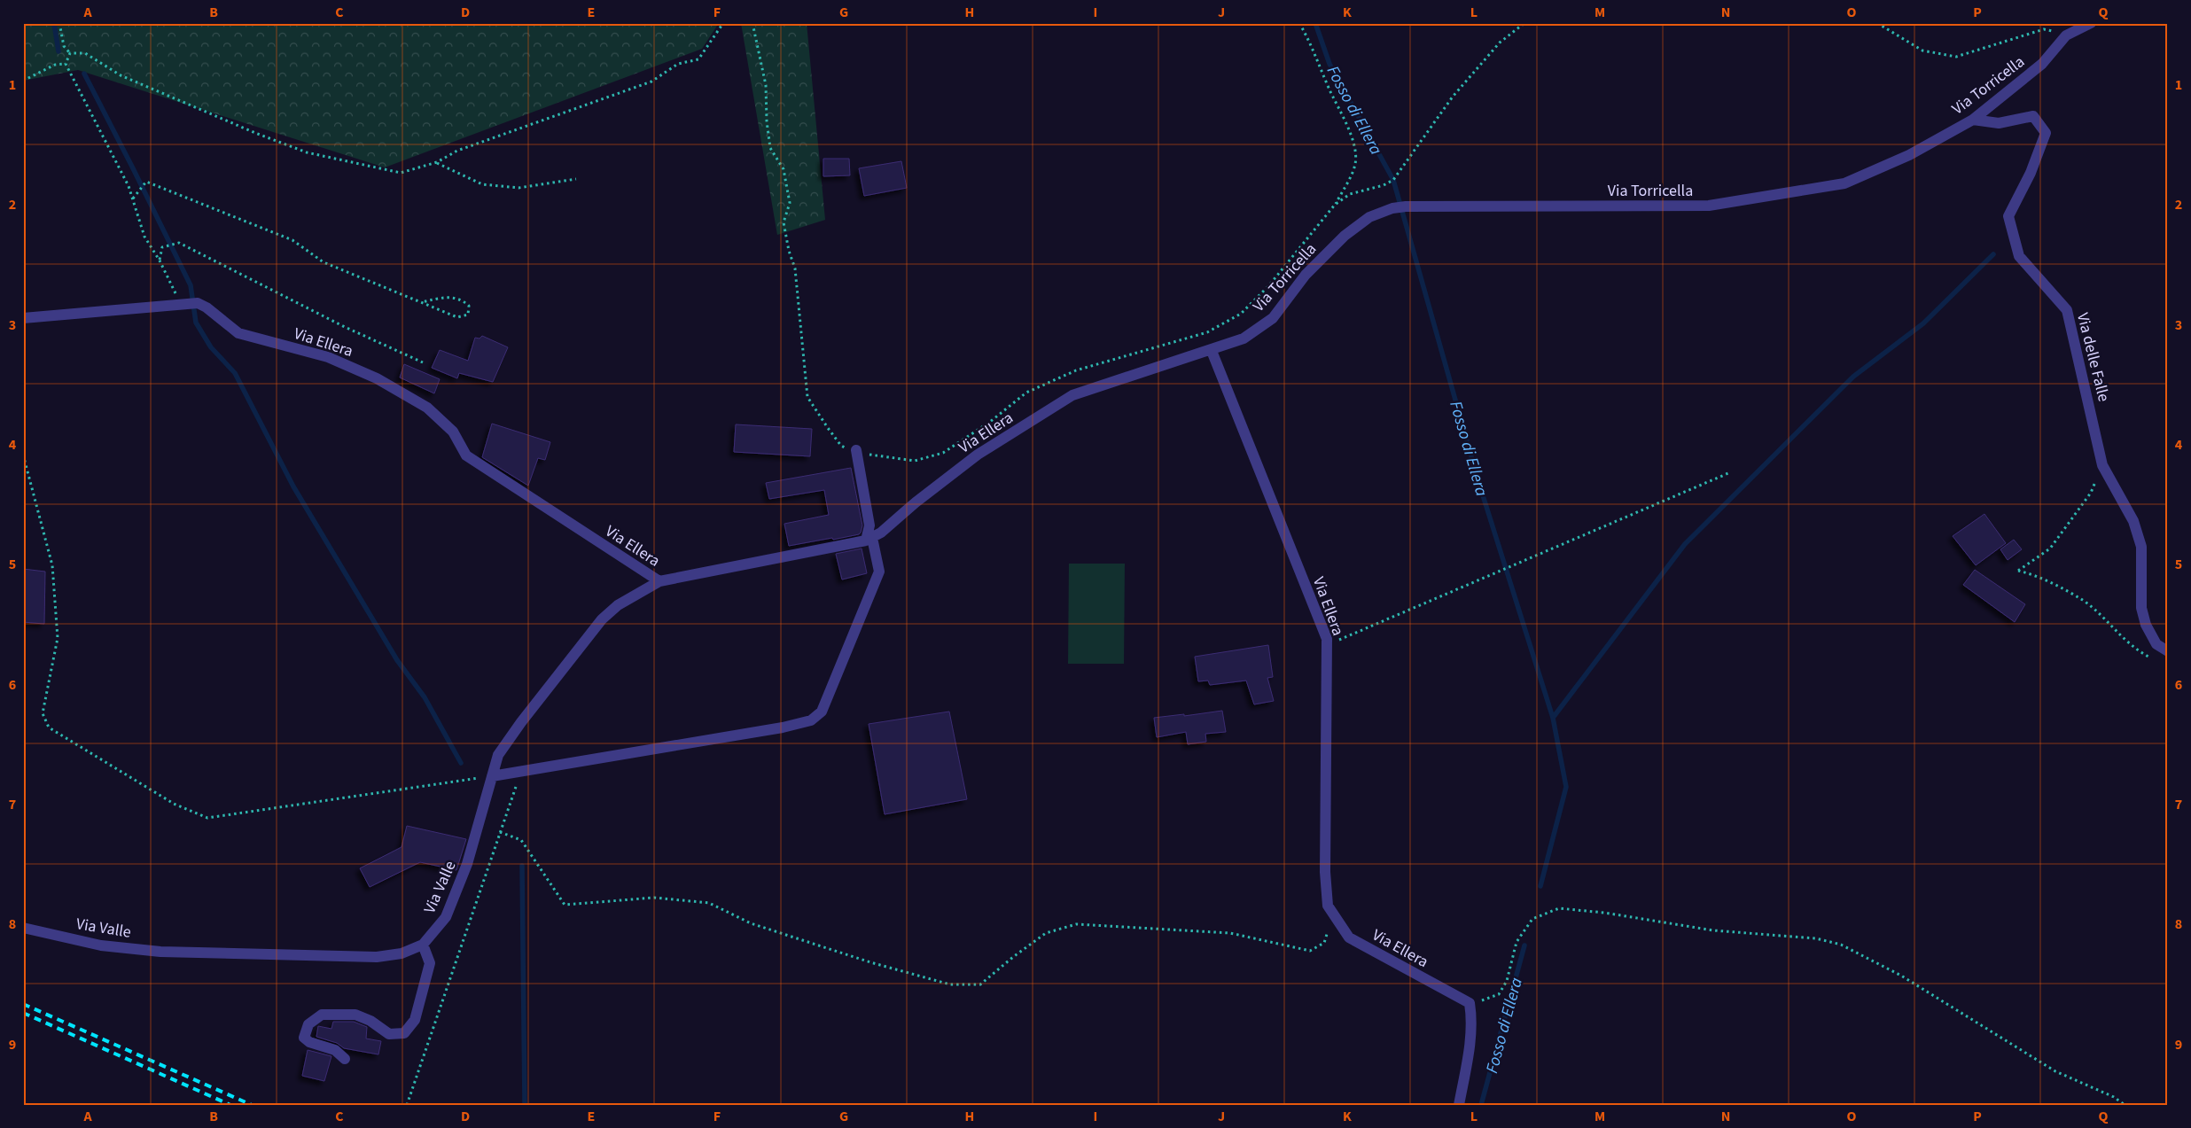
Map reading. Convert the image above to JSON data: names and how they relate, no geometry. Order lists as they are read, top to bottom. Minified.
{"streets":{"street":["Via Torricella","Via Ellera","Via delle Falle","Via Valle"]},"crossings":[["Via Torricella","Via Ellera"],["Via Torricella","Via delle Falle"],["Via Ellera","Via Valle"]],"water":["Fosso di Ellera"],"grid":{"columns":["A","B","C","D","E","F","G","H","I","J","K","L","M","N","O","P","Q"],"rows":["1","2","3","4","5","6","7","8","9"]}}
